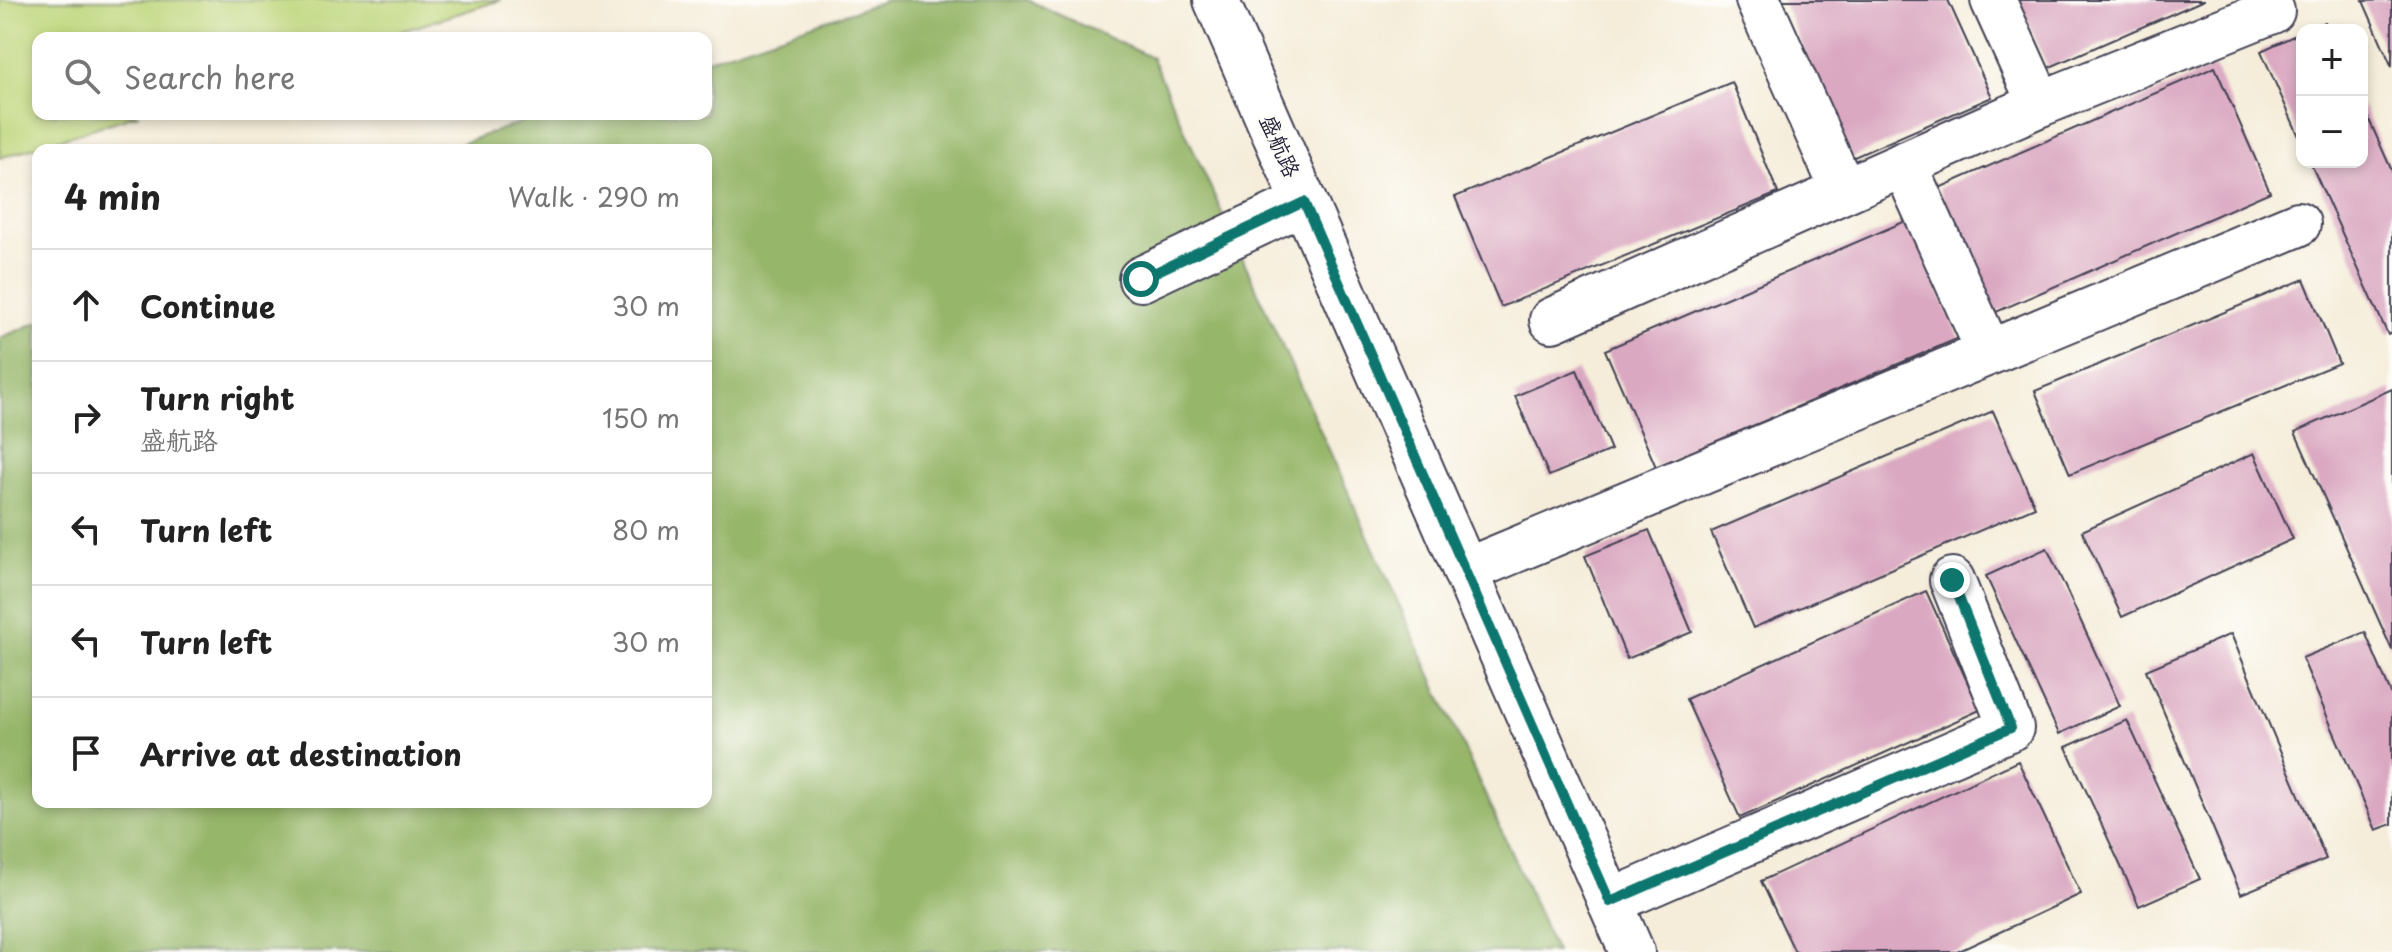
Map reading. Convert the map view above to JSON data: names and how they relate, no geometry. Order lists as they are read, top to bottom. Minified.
{"streets":{"street":["盛航路"]},"page":{"map_buttons":["+","−"],"search":"Search here","heading":["4 min","Walk · 290 m"],"list":[["Continue","30 m"],["Turn right","盛航路","150 m"],["Turn left","80 m"],["Turn left","30 m"],"Arrive at destination"]}}
